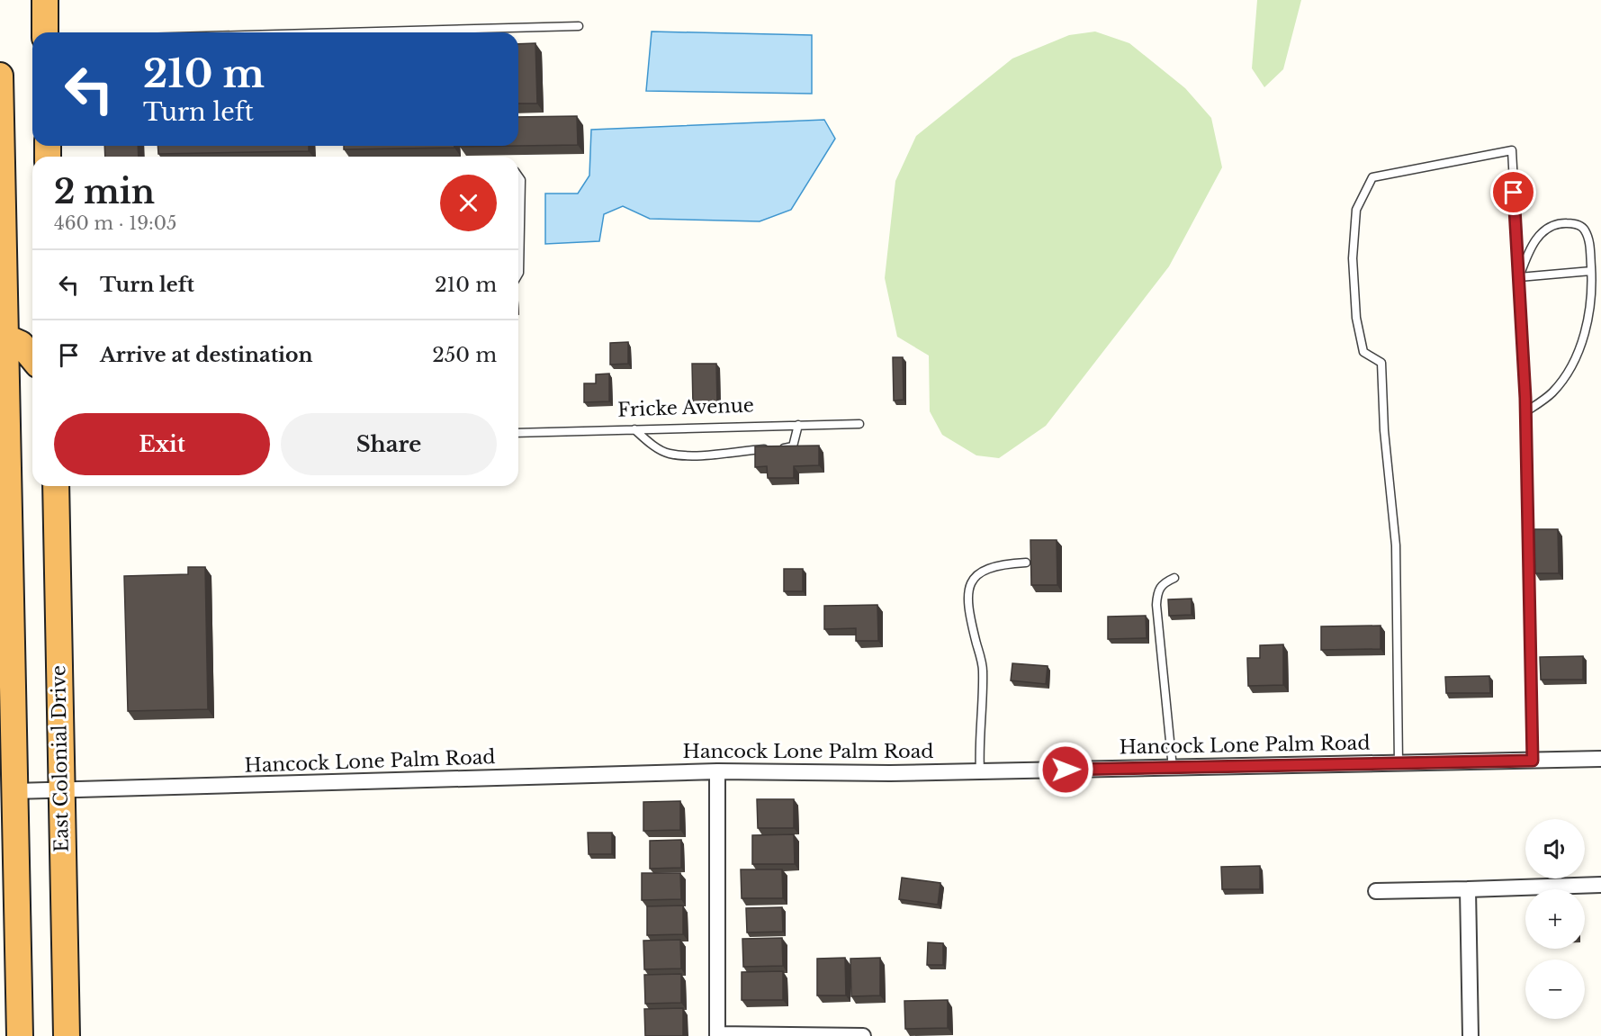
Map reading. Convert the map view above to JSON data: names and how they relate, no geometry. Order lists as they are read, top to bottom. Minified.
{"streets":{"highway":["East Colonial Drive"],"street":["Hancock Lone Palm Road"],"lane":["Fricke Avenue"]},"crossings":[["Hancock Lone Palm Road","East Colonial Drive"]],"page":{"turn":["210 m","Turn left"],"heading":["2 min","460 m · 19:05"],"list":[{"name":"Turn left","value":"210 m"},{"name":"Arrive at destination","value":"250 m"}],"buttons":["Exit","Share"],"map_buttons":["+","−"]}}
